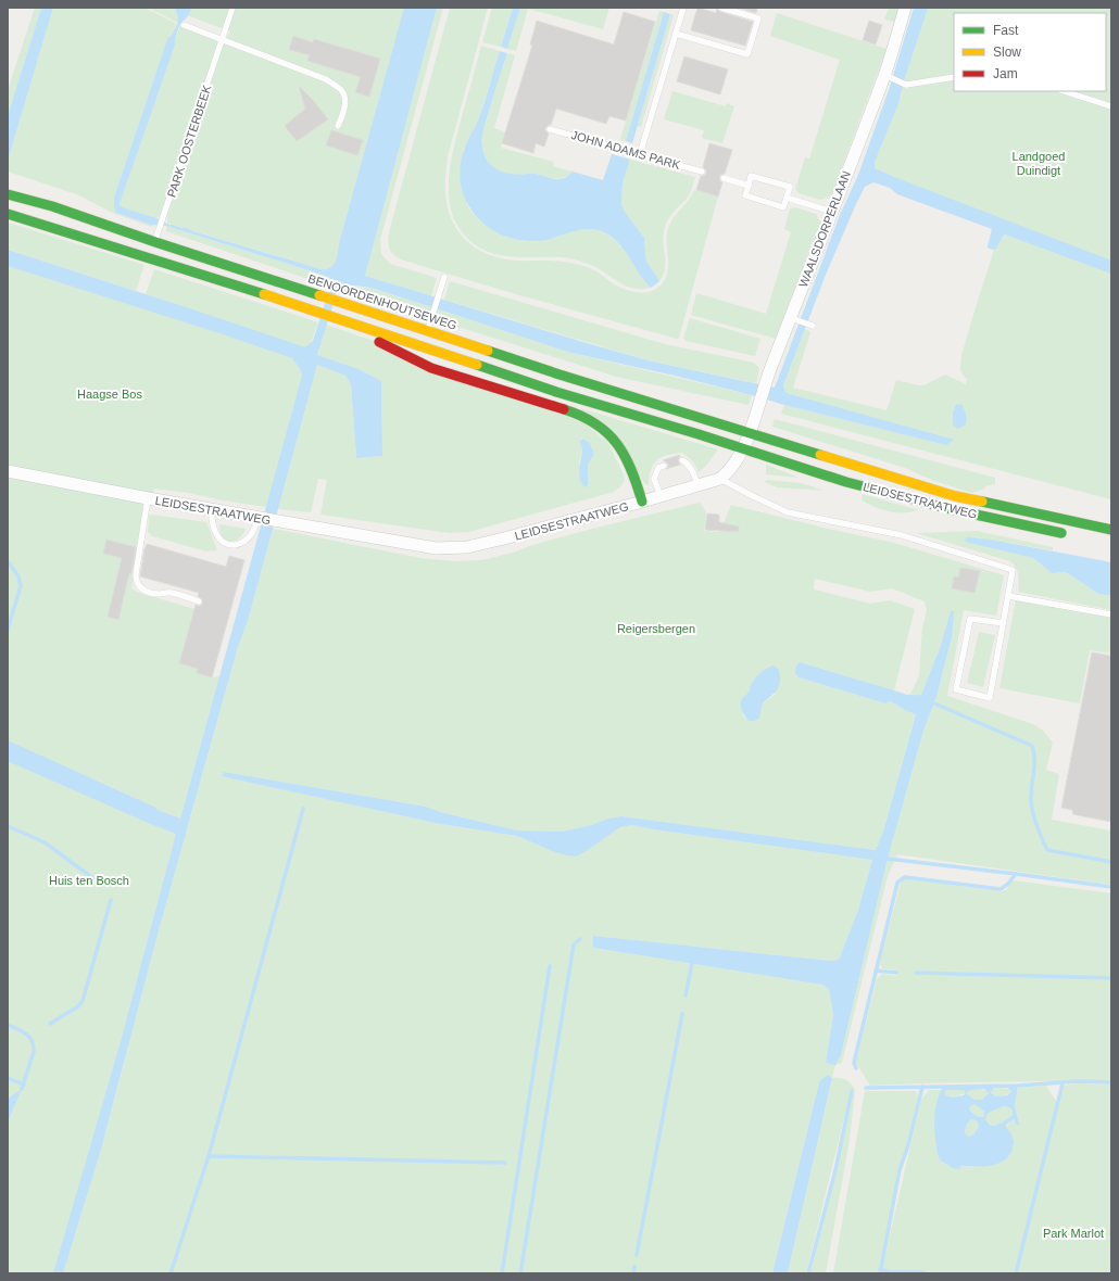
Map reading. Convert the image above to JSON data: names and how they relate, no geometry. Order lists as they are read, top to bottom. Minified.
{"streets":{"main road":["BENOORDENHOUTSEWEG","LEIDSESTRAATWEG"],"street":["WAALSDORPERLAAN"],"lane":["PARK OOSTERBEEK","JOHN ADAMS PARK"]},"crossings":[["PARK OOSTERBEEK","BENOORDENHOUTSEWEG"],["WAALSDORPERLAAN","BENOORDENHOUTSEWEG"],["WAALSDORPERLAAN","LEIDSESTRAATWEG"],["BENOORDENHOUTSEWEG","LEIDSESTRAATWEG"]],"parks":["Landgoed Duindigt","Haagse Bos","Reigersbergen","Huis ten Bosch","Park Marlot"],"legend":["Fast","Slow","Jam"]}
